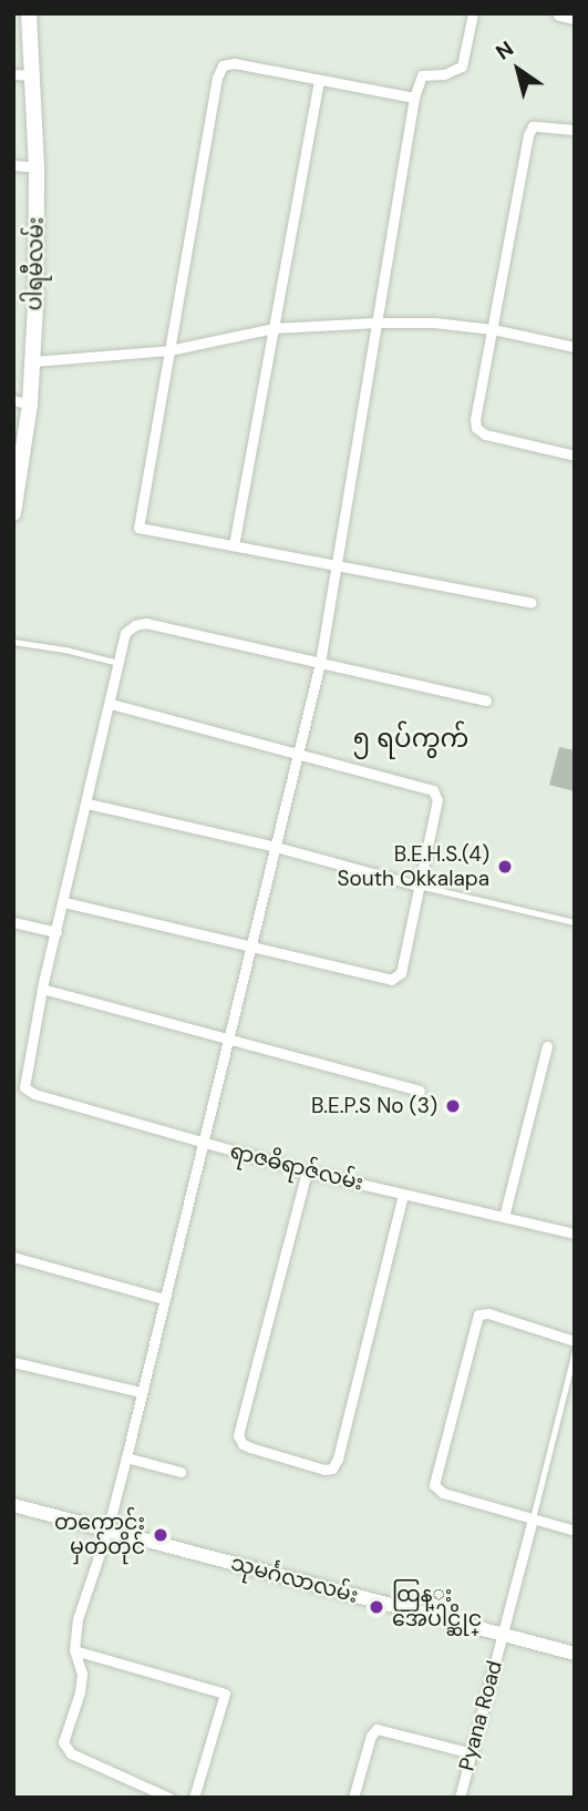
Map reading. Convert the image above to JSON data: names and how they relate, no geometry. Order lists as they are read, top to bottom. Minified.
{"streets":{"main road":["ပါရမီလမ်း","သုမင်္ဂလာလမ်း"],"street":["ရာဇဓိရာဇ်လမ်း","Pyana Road"]},"crossings":[["သုမင်္ဂလာလမ်း","Pyana Road"]],"districts":["၅ ရပ်ကွက်"],"places":["B.E.H.S.(4) South Okkalapa","B.E.P.S No (3)","တကောင်း မှတ်တိုင်","ထြန္း အေပါင္ဆိုင္"],"north":"top left"}
